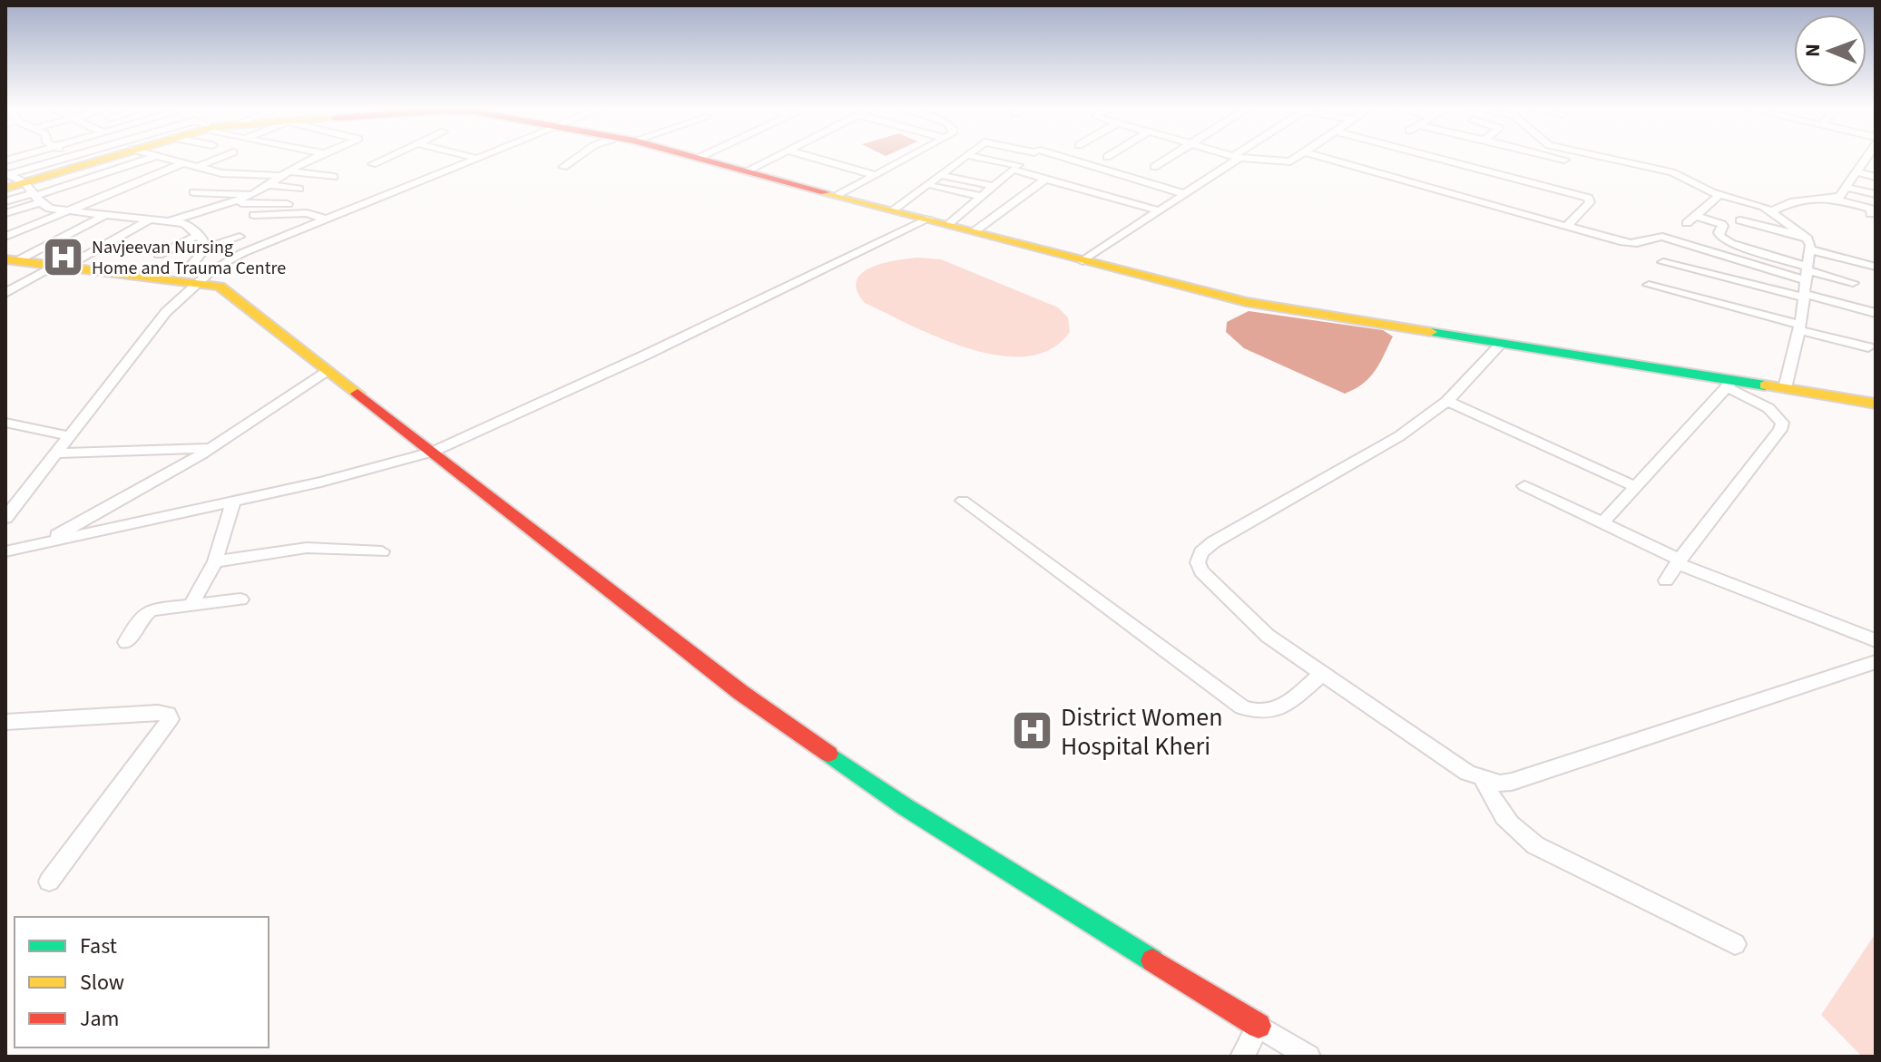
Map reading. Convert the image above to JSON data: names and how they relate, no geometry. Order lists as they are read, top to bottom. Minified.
{"places":{"hospital":["Navjeevan Nursing Home and Trauma Centre","District Women Hospital Kheri"]},"legend":["Fast","Slow","Jam"],"north":"left"}
